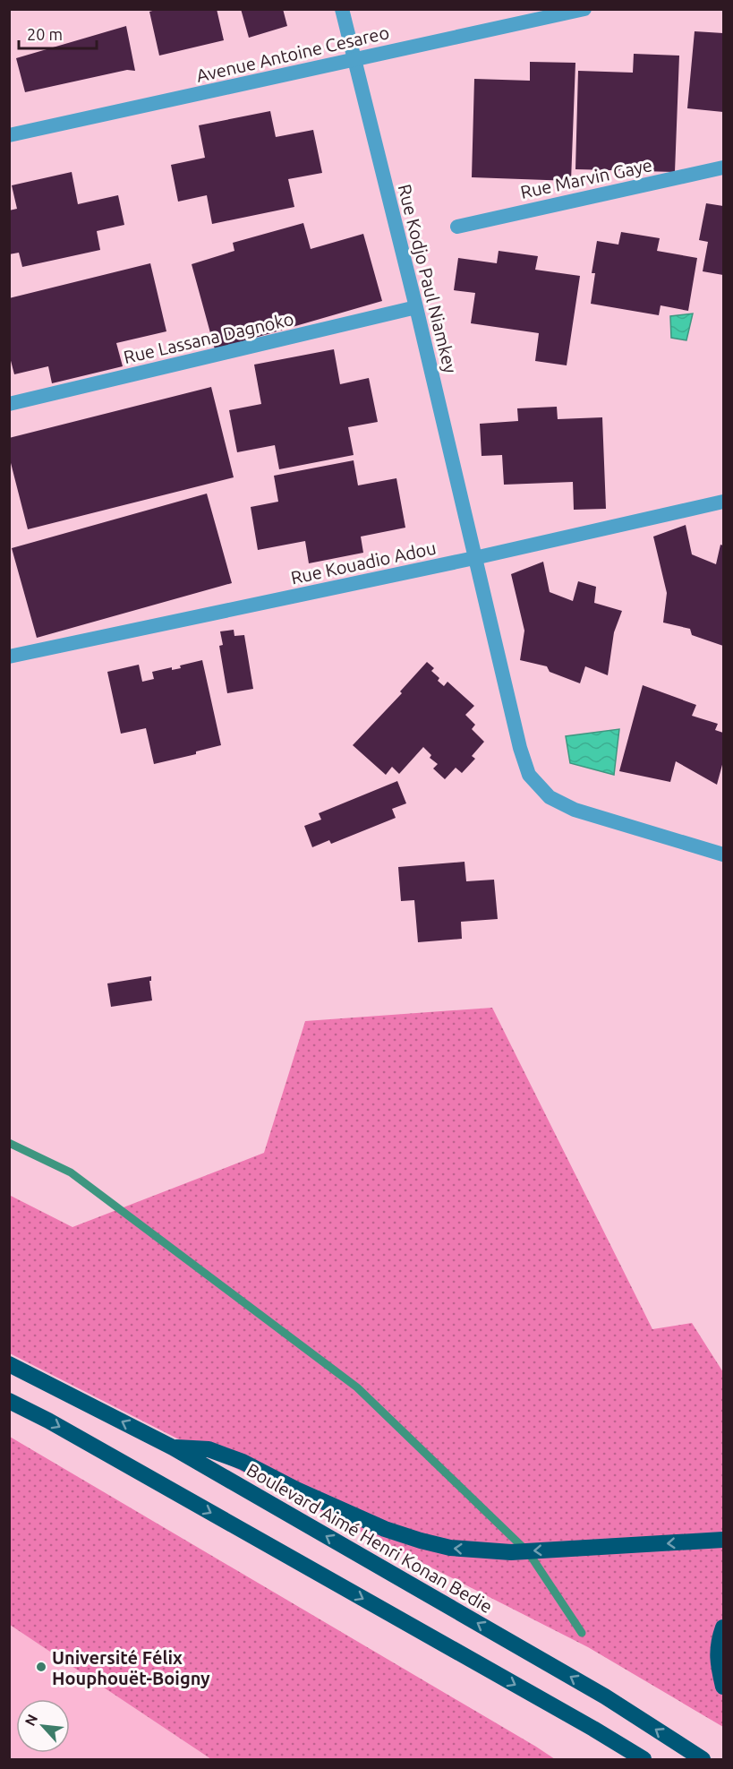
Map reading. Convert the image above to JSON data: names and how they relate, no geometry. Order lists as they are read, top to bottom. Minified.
{"streets":{"highway":["Boulevard Aimé Henri Konan Bedie"],"street":["Avenue Antoine Cesareo","Rue Marvin Gaye","Rue Kodjo Paul Niamkey","Rue Lassana Dagnoko","Rue Kouadio Adou"]},"crossings":[["Avenue Antoine Cesareo","Rue Kodjo Paul Niamkey"],["Rue Kodjo Paul Niamkey","Rue Lassana Dagnoko"],["Rue Kodjo Paul Niamkey","Rue Kouadio Adou"]],"places":["Université Félix Houphouët-Boigny"],"scale_bar":"20 m","north":"top left"}
